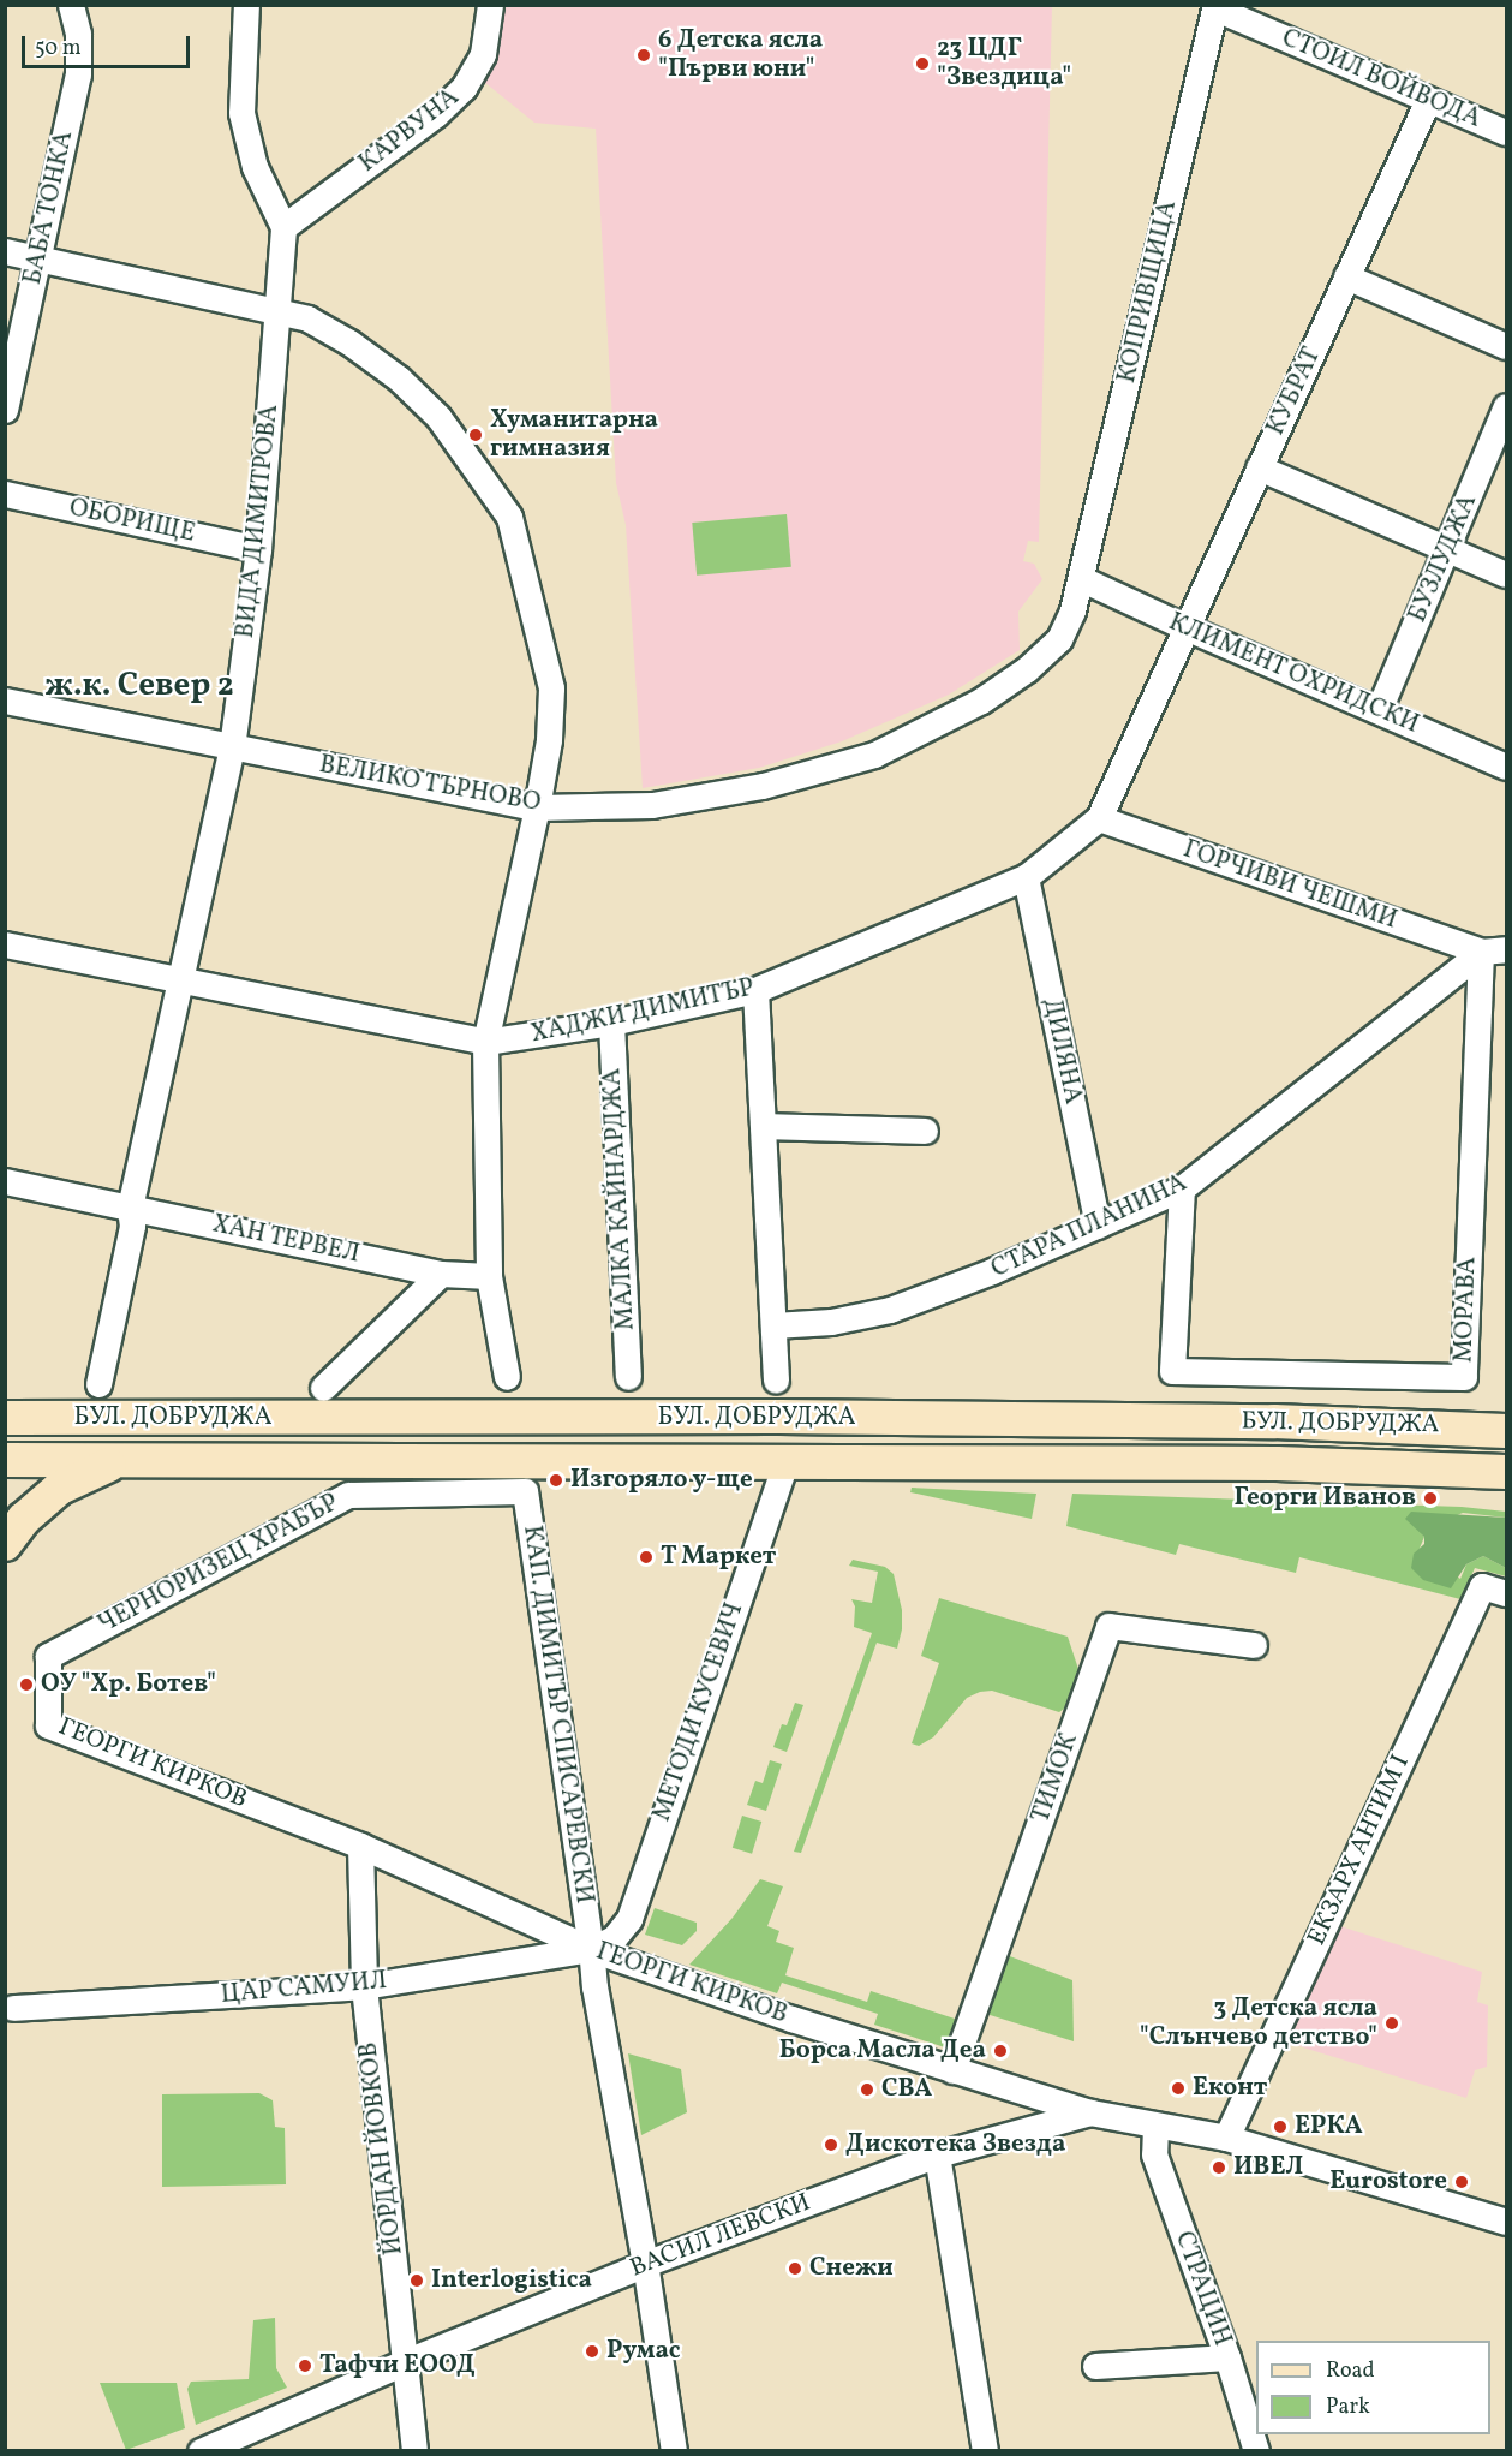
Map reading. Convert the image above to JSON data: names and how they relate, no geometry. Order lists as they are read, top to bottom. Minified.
{"streets":{"main road":["БУЛ. ДОБРУДЖА"],"street":["СТОИЛ ВОЙВОДА","КАРВУНА","БАБА ТОНКА","КОПРИВЩИЦА","КУБРАТ","ОБОРИЩЕ","ВИДА ДИМИТРОВА","БУЗЛУДЖА","КЛИМЕНТ ОХРИДСКИ","ВЕЛИКО ТЪРНОВО","ГОРЧИВИ ЧЕШМИ","ХАДЖИ ДИМИТЪР","ДИЛЯНА","МАЛКА КАЙНАРДЖА","СТАРА ПЛАНИНА","ХАН ТЕРВЕЛ","МОРАВА","ЧЕРНОРИЗЕЦ ХРАБЪР","МЕТОДИ КУСЕВИЧ","КАП. ДИМИТЪР СПИСАРЕВСКИ","ГЕОРГИ КИРКОВ","ТИМОК","ЕКЗАРХ АНТИМ I","ЦАР САМУИЛ","ЙОРДАН ЙОВКОВ","ВАСИЛ ЛЕВСКИ","СТРАЦИН"]},"crossings":[["СТОИЛ ВОЙВОДА","КОПРИВЩИЦА"],["СТОИЛ ВОЙВОДА","КУБРАТ"],["КАРВУНА","ВИДА ДИМИТРОВА"],["КОПРИВЩИЦА","КЛИМЕНТ ОХРИДСКИ"],["КОПРИВЩИЦА","ВЕЛИКО ТЪРНОВО"],["КУБРАТ","КЛИМЕНТ ОХРИДСКИ"],["КУБРАТ","ХАДЖИ ДИМИТЪР"],["ОБОРИЩЕ","ВИДА ДИМИТРОВА"],["ВИДА ДИМИТРОВА","ВЕЛИКО ТЪРНОВО"],["ВИДА ДИМИТРОВА","ХАДЖИ ДИМИТЪР"],["ВИДА ДИМИТРОВА","ХАН ТЕРВЕЛ"],["БУЗЛУДЖА","КЛИМЕНТ ОХРИДСКИ"],["КЛИМЕНТ ОХРИДСКИ","ВЕЛИКО ТЪРНОВО"],["ГОРЧИВИ ЧЕШМИ","ХАДЖИ ДИМИТЪР"],["ГОРЧИВИ ЧЕШМИ","СТАРА ПЛАНИНА"],["ГОРЧИВИ ЧЕШМИ","МОРАВА"],["ХАДЖИ ДИМИТЪР","ДИЛЯНА"],["ХАДЖИ ДИМИТЪР","МАЛКА КАЙНАРДЖА"],["ДИЛЯНА","СТАРА ПЛАНИНА"],["СТАРА ПЛАНИНА","МОРАВА"],["БУЛ. ДОБРУДЖА","МЕТОДИ КУСЕВИЧ"],["ЧЕРНОРИЗЕЦ ХРАБЪР","КАП. ДИМИТЪР СПИСАРЕВСКИ"],["ЧЕРНОРИЗЕЦ ХРАБЪР","ГЕОРГИ КИРКОВ"],["МЕТОДИ КУСЕВИЧ","КАП. ДИМИТЪР СПИСАРЕВСКИ"],["МЕТОДИ КУСЕВИЧ","ГЕОРГИ КИРКОВ"],["МЕТОДИ КУСЕВИЧ","ЦАР САМУИЛ"],["КАП. ДИМИТЪР СПИСАРЕВСКИ","ГЕОРГИ КИРКОВ"],["КАП. ДИМИТЪР СПИСАРЕВСКИ","ЦАР САМУИЛ"],["КАП. ДИМИТЪР СПИСАРЕВСКИ","ВАСИЛ ЛЕВСКИ"],["ГЕОРГИ КИРКОВ","ТИМОК"],["ГЕОРГИ КИРКОВ","ЕКЗАРХ АНТИМ I"],["ГЕОРГИ КИРКОВ","ЦАР САМУИЛ"],["ГЕОРГИ КИРКОВ","ЙОРДАН ЙОВКОВ"],["ГЕОРГИ КИРКОВ","ВАСИЛ ЛЕВСКИ"],["ГЕОРГИ КИРКОВ","СТРАЦИН"],["ЦАР САМУИЛ","ЙОРДАН ЙОВКОВ"],["ЙОРДАН ЙОВКОВ","ВАСИЛ ЛЕВСКИ"]],"districts":["ж.к. Север 2"],"places":["6 Детска ясла \"Първи юни\"","23 ЦДГ \"Звездица\"","Хуманитарна гимназия","Изгоряло у-ще","Георги Иванов","Т Маркет","ОУ \"Хр. Ботев\"","3 Детска ясла \"Слънчево детство\"","Борса Масла Деа","Еконт","CBA","ЕРКА","Дискотека Звезда","ИВЕЛ","Eurostore","Снежи","Interlogistica","Румас","Тафчи ЕООД"],"legend":["Road","Park"],"scale_bar":"50 m"}
